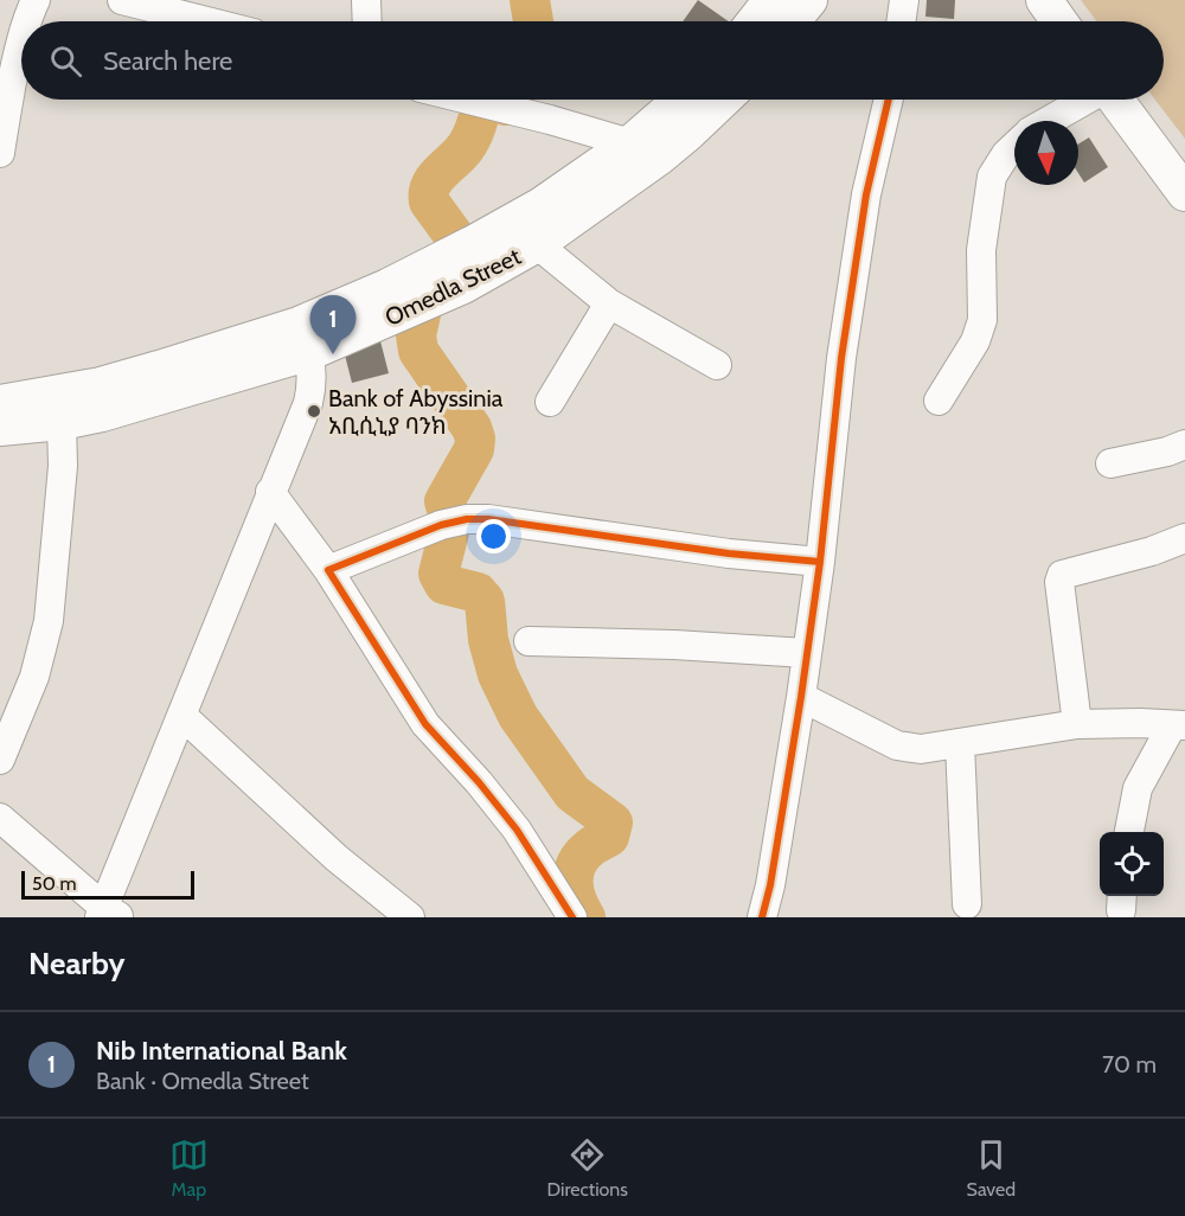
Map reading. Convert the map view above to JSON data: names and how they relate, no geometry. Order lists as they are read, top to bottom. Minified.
{"streets":{"main road":["Omedla Street"]},"places":["Bank of Abyssinia አቢሲኒያ ባንክ"],"scale_bar":"50 m","north":"bottom","page":{"search":"Search here","pins":"1","scale":"50 m","heading":"Nearby","list":[{"mark":"1","name":"Nib International Bank","note":"Bank · Omedla Street","value":"70 m"}],"nav":["Map","Directions","Saved"]}}
